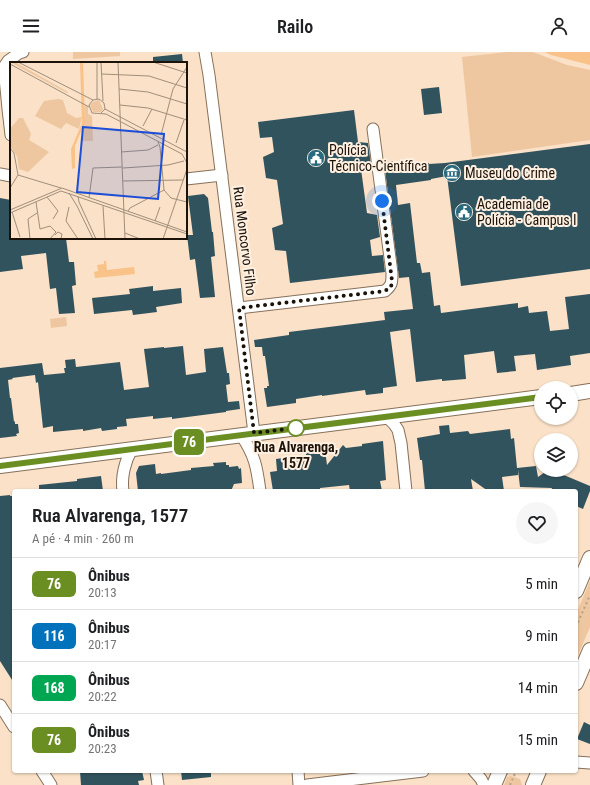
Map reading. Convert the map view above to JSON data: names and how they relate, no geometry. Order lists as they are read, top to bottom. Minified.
{"streets":{"street":["Rua Moncorvo Filho"]},"places":{"public building":["Polícia Técnico-Científica","Academia de Polícia - Campus I"],"museum":["Museu do Crime"],"other":["Rua Alvarenga, 1577"]},"lines":["bus line 76"],"page":{"header":"Railo","on_map":"76","heading":["Rua Alvarenga, 1577","A pé · 4 min · 260 m"],"list":[{"mark":"76","name":"Ônibus","note":"20:13","value":"5 min"},{"mark":"116","name":"Ônibus","note":"20:17","value":"9 min"},{"mark":"168","name":"Ônibus","note":"20:22","value":"14 min"},{"mark":"76","name":"Ônibus","note":"20:23","value":"15 min"}]}}
